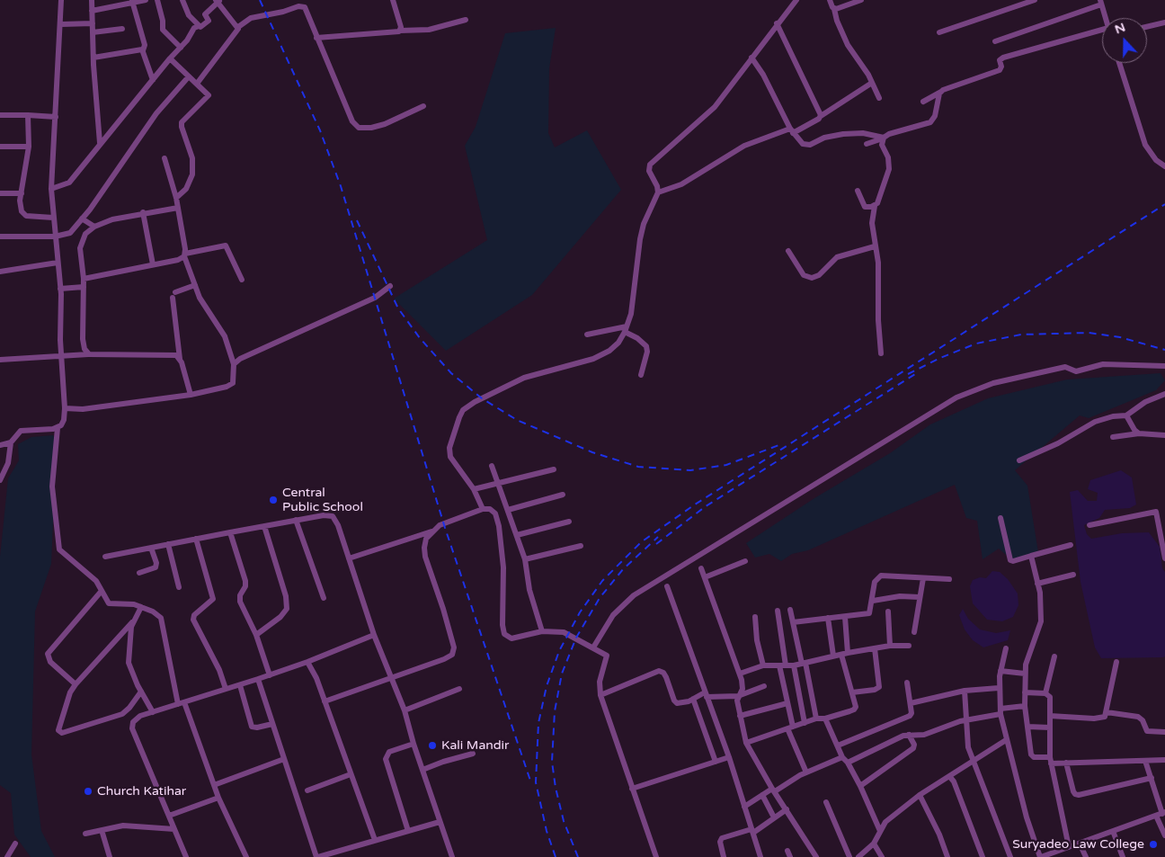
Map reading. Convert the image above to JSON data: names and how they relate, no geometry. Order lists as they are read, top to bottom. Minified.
{"places":["Central Public School","Kali Mandir","Church Katihar","Suryadeo Law College"],"north":"top"}
